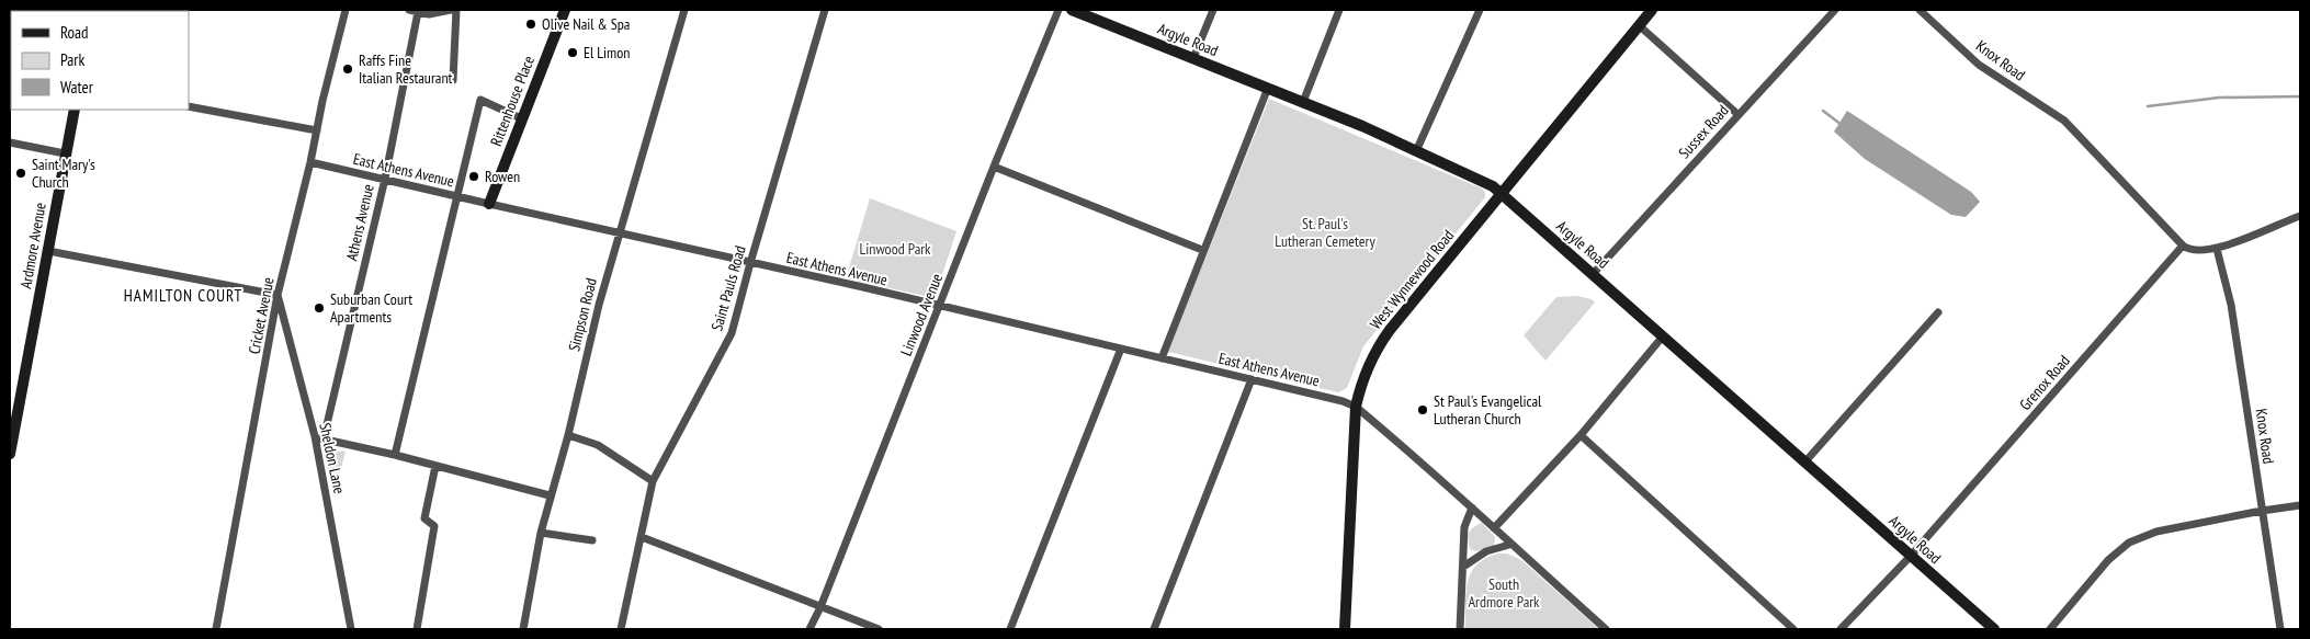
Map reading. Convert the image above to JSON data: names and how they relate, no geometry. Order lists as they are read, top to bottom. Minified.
{"streets":{"street":["Argyle Road","Knox Road","Rittenhouse Place","Sussex Road","East Athens Avenue","Athens Avenue","Ardmore Avenue","West Wynnewood Road","Saint Pauls Road","Simpson Road","Linwood Avenue","Cricket Avenue","Grenox Road","Sheldon Lane"]},"crossings":[["Argyle Road","Sussex Road"],["Argyle Road","West Wynnewood Road"],["Argyle Road","Grenox Road"],["Knox Road","Grenox Road"],["Rittenhouse Place","East Athens Avenue"],["East Athens Avenue","Athens Avenue"],["East Athens Avenue","West Wynnewood Road"],["East Athens Avenue","Saint Pauls Road"],["East Athens Avenue","Simpson Road"],["East Athens Avenue","Linwood Avenue"],["East Athens Avenue","Cricket Avenue"],["Cricket Avenue","Sheldon Lane"]],"districts":["HAMILTON COURT"],"parks":["St. Paul's Lutheran Cemetery","Linwood Park","South Ardmore Park"],"places":["Olive Nail & Spa","El Limon","Raffs Fine Italian Restaurant","Saint Mary's Church","Rowen","Suburban Court Apartments","St Paul's Evangelical Lutheran Church"],"legend":["Road","Park","Water"]}
